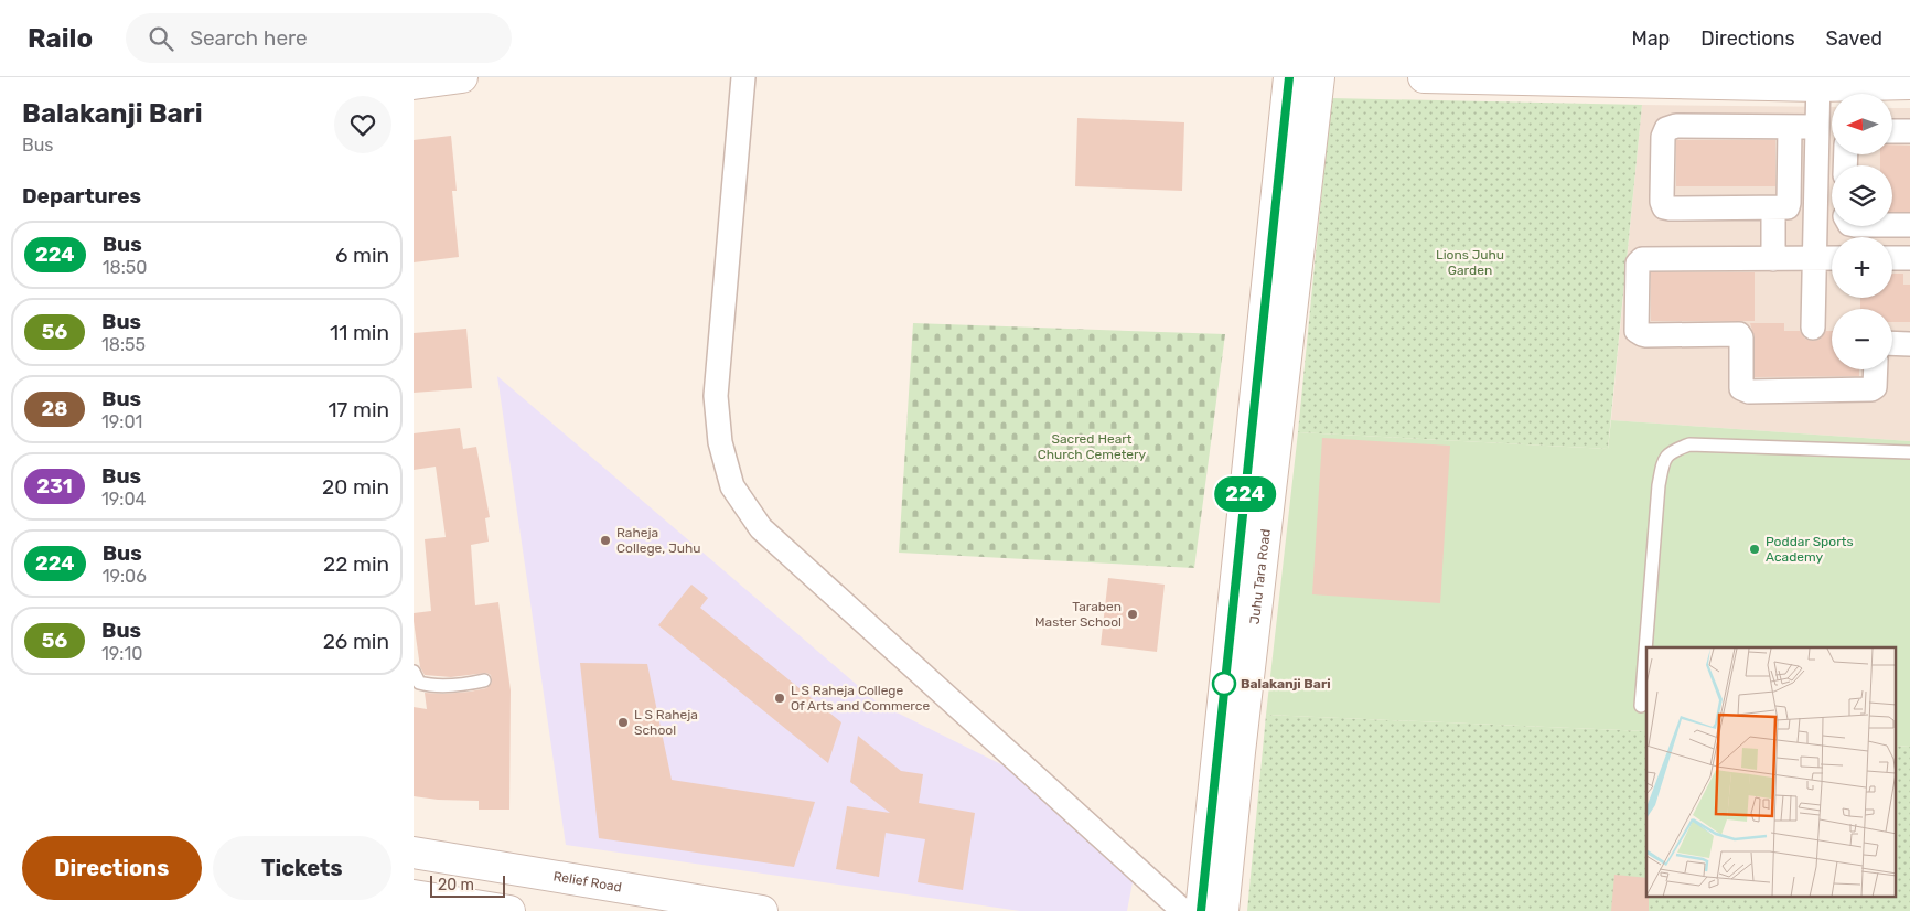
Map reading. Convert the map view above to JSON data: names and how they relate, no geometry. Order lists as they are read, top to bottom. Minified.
{"streets":{"main road":["Juhu Tara Road","Relief Road"]},"parks":["Lions Juhu Garden","Sacred Heart Church Cemetery"],"places":["Raheja College, Juhu","Poddar Sports Academy","Taraben Master School","Balakanji Bari","L S Raheja College Of Arts and Commerce","L S Raheja School"],"lines":["bus line 224"],"scale_bar":"20 m","north":"left","page":{"header":"Railo","search":"Search here","nav":["Map","Directions","Saved"],"heading":[["Balakanji Bari","Bus"],"Departures"],"on_map":"224","map_buttons":["+","−"],"list":[{"mark":"224","name":"Bus","note":"18:50","value":"6 min"},{"mark":"56","name":"Bus","note":"18:55","value":"11 min"},{"mark":"28","name":"Bus","note":"19:01","value":"17 min"},{"mark":"231","name":"Bus","note":"19:04","value":"20 min"},{"mark":"224","name":"Bus","note":"19:06","value":"22 min"},{"mark":"56","name":"Bus","note":"19:10","value":"26 min"}],"buttons":["Directions","Tickets"],"scale":"20 m"}}
